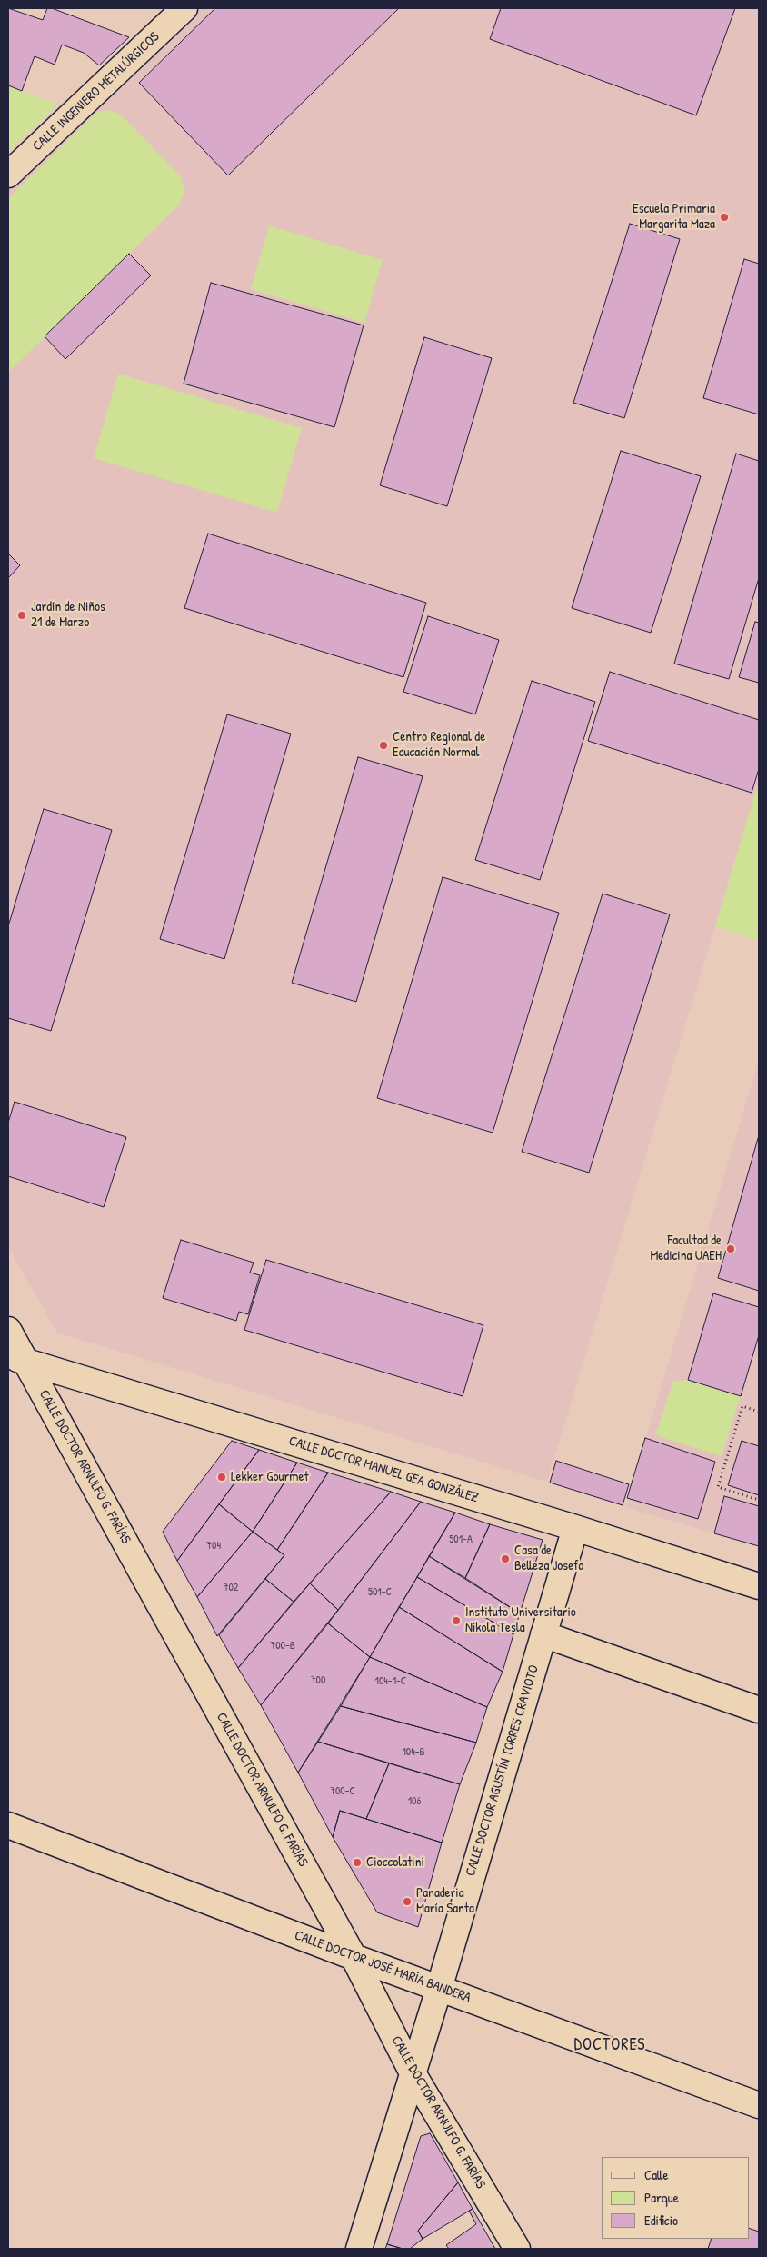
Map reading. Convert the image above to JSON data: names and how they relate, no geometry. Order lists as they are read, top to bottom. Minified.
{"streets":{"street":["CALLE INGENIERO METALÚRGICOS","CALLE DOCTOR ARNULFO G. FARÍAS","CALLE DOCTOR MANUEL GEA GONZÁLEZ","CALLE DOCTOR AGUSTÍN TORRES CRAVIOTO","CALLE DOCTOR JOSÉ MARÍA BANDERA"]},"crossings":[["CALLE DOCTOR ARNULFO G. FARÍAS","CALLE DOCTOR MANUEL GEA GONZÁLEZ"],["CALLE DOCTOR ARNULFO G. FARÍAS","CALLE DOCTOR AGUSTÍN TORRES CRAVIOTO"],["CALLE DOCTOR ARNULFO G. FARÍAS","CALLE DOCTOR JOSÉ MARÍA BANDERA"],["CALLE DOCTOR MANUEL GEA GONZÁLEZ","CALLE DOCTOR AGUSTÍN TORRES CRAVIOTO"],["CALLE DOCTOR AGUSTÍN TORRES CRAVIOTO","CALLE DOCTOR JOSÉ MARÍA BANDERA"]],"districts":["DOCTORES"],"places":["Escuela Primaria Margarita Maza","Jardín de Niños 21 de Marzo","Centro Regional de Educación Normal","Facultad de Medicina UAEH","Lekker Gourmet","Casa de Belleza Josefa","Instituto Universitario Nikola Tesla","Cioccolatini","Panaderia María Santa"],"house_numbers":["501-A","704","702","501-C","700-B","700","104-1-C","104-B","700-C","106"],"legend":["Calle","Parque","Edificio"]}
